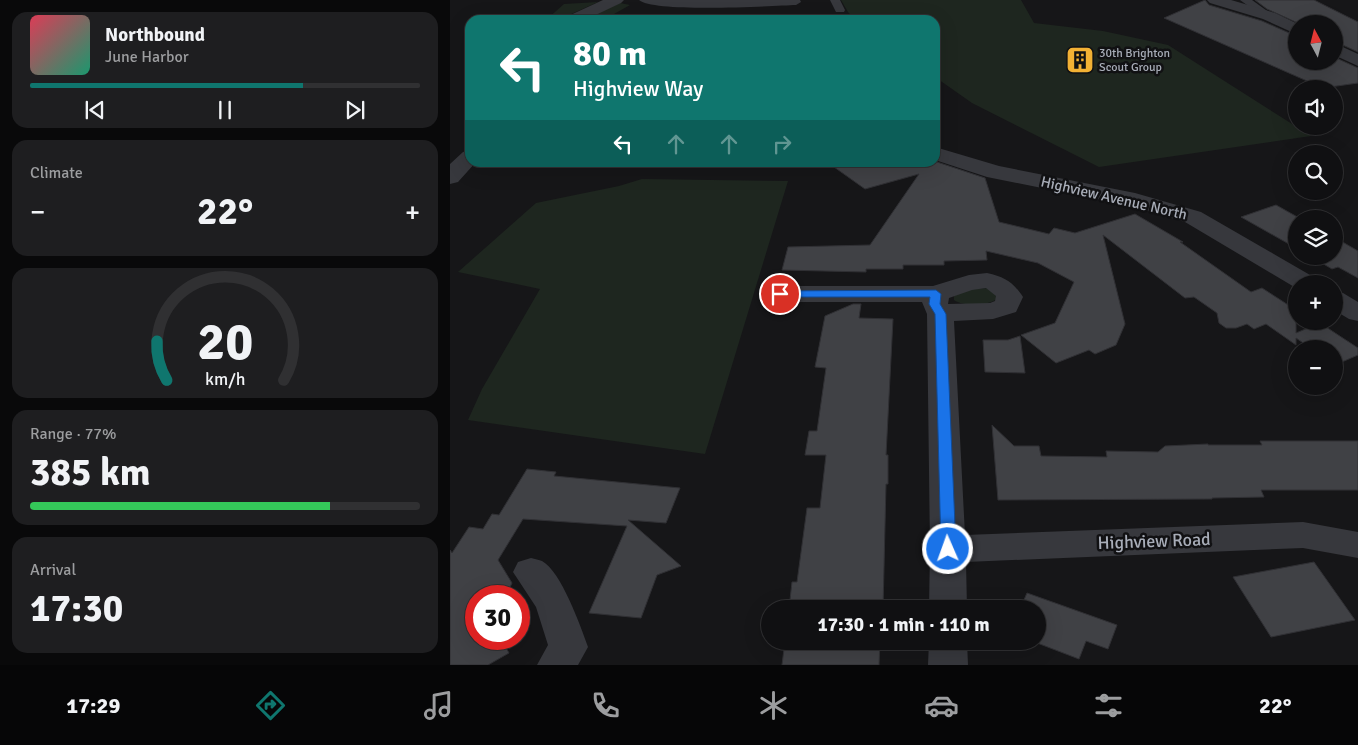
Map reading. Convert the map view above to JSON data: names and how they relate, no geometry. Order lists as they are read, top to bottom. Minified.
{"streets":{"street":["Highview Avenue North","Highview Road"]},"places":{"building":["30th Brighton Scout Group"]},"north":"top","page":{"song":["Northbound","June Harbor"],"map_buttons":["+","−"],"turn":["80 m","Highview Way"],"tile":["Climate",["Range · 77%","385 km"],["Arrival","17:30"]],"heat":["−","22°","+"],"limit":"30","trip":"17:30 · 1 min · 110 m","tabs":["17:29","22°"],"gauge":["20","km/h"]}}
